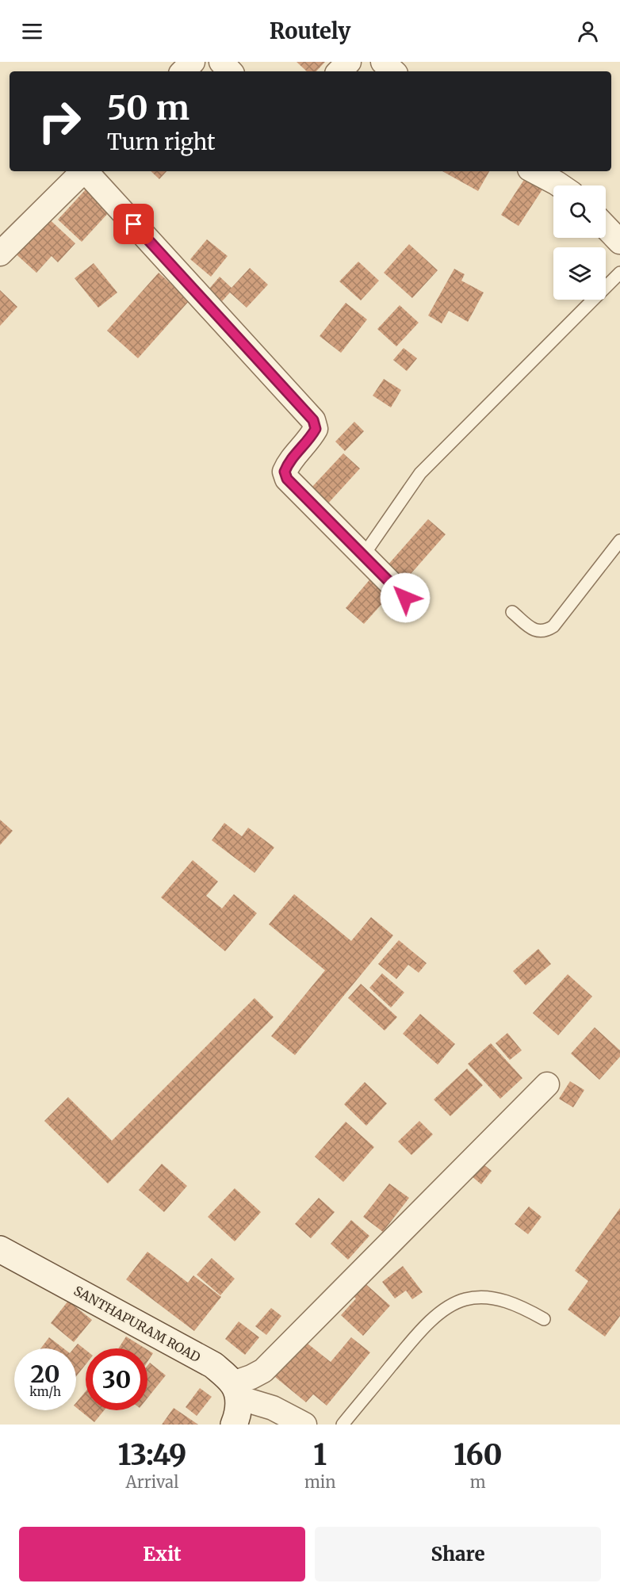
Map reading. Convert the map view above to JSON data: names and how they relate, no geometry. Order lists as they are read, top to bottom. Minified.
{"streets":{"main road":["SANTHAPURAM ROAD"]},"page":{"header":"Routely","turn":["50 m","Turn right"],"speed":"20 km/h","limit":"30","eta":["13:49","Arrival","1","min","160","m"],"buttons":["Exit","Share"]}}
